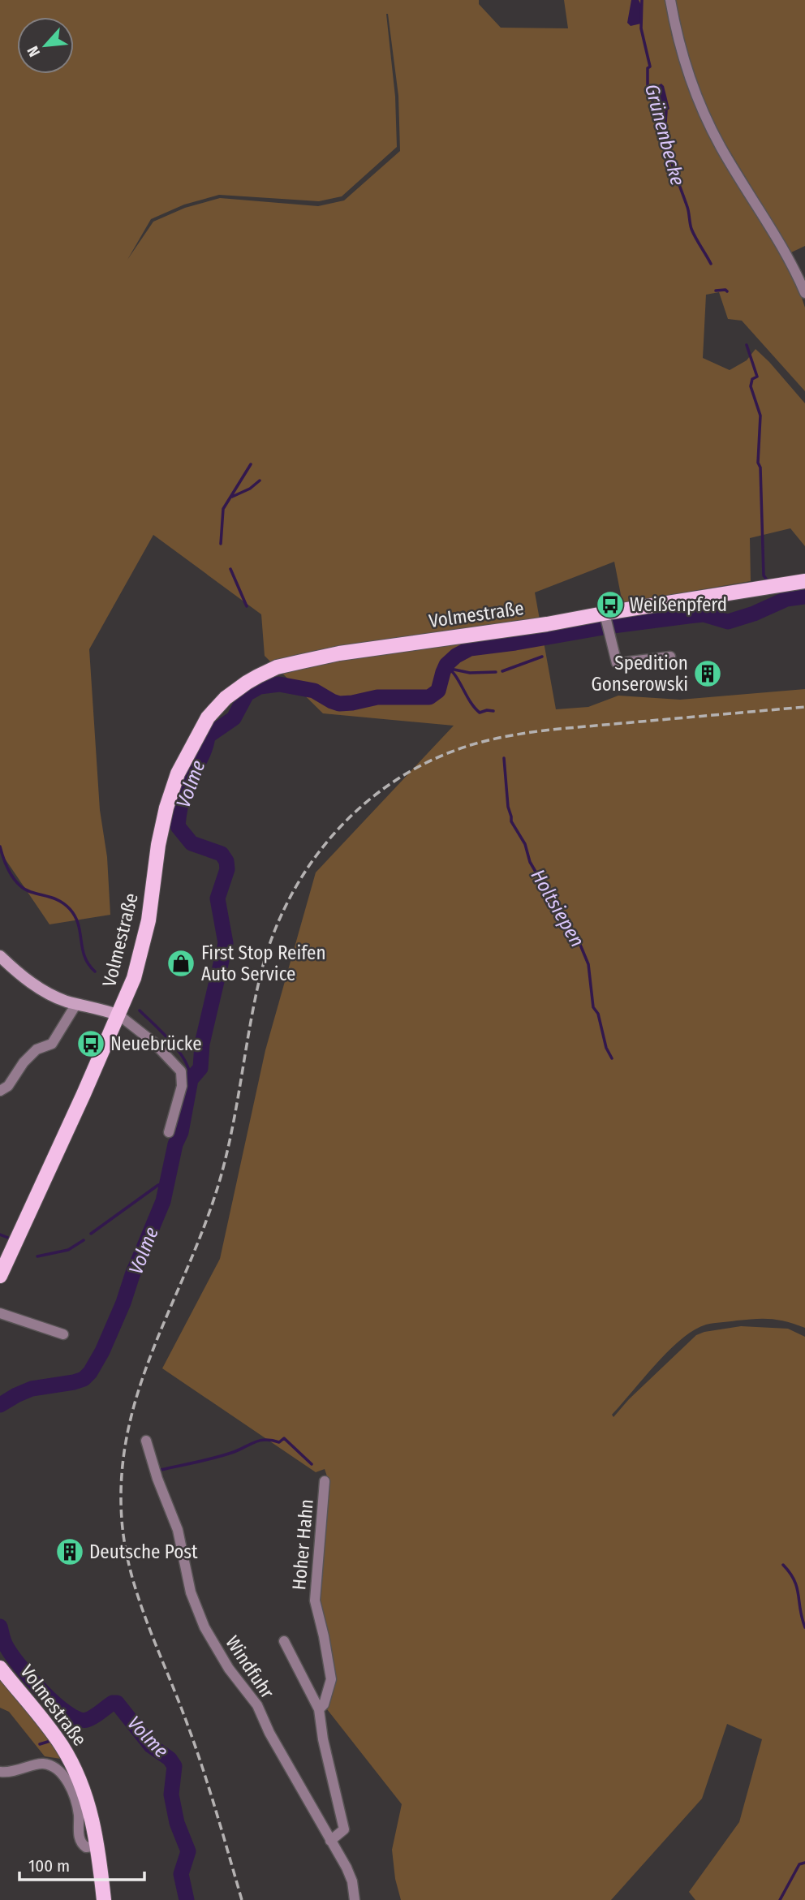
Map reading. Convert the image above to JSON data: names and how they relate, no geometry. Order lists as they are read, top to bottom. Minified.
{"streets":{"main road":["Volmestraße"],"street":["Hoher Hahn","Windfuhr"]},"water":["Grünenbecke","Volme","Holtsiepen"],"places":{"bus stop":["Weißenpferd","Neuebrücke"],"building":["Spedition Gonserowski","Deutsche Post"],"shop":["First Stop Reifen Auto Service"]},"scale_bar":"100 m","north":"bottom left"}
